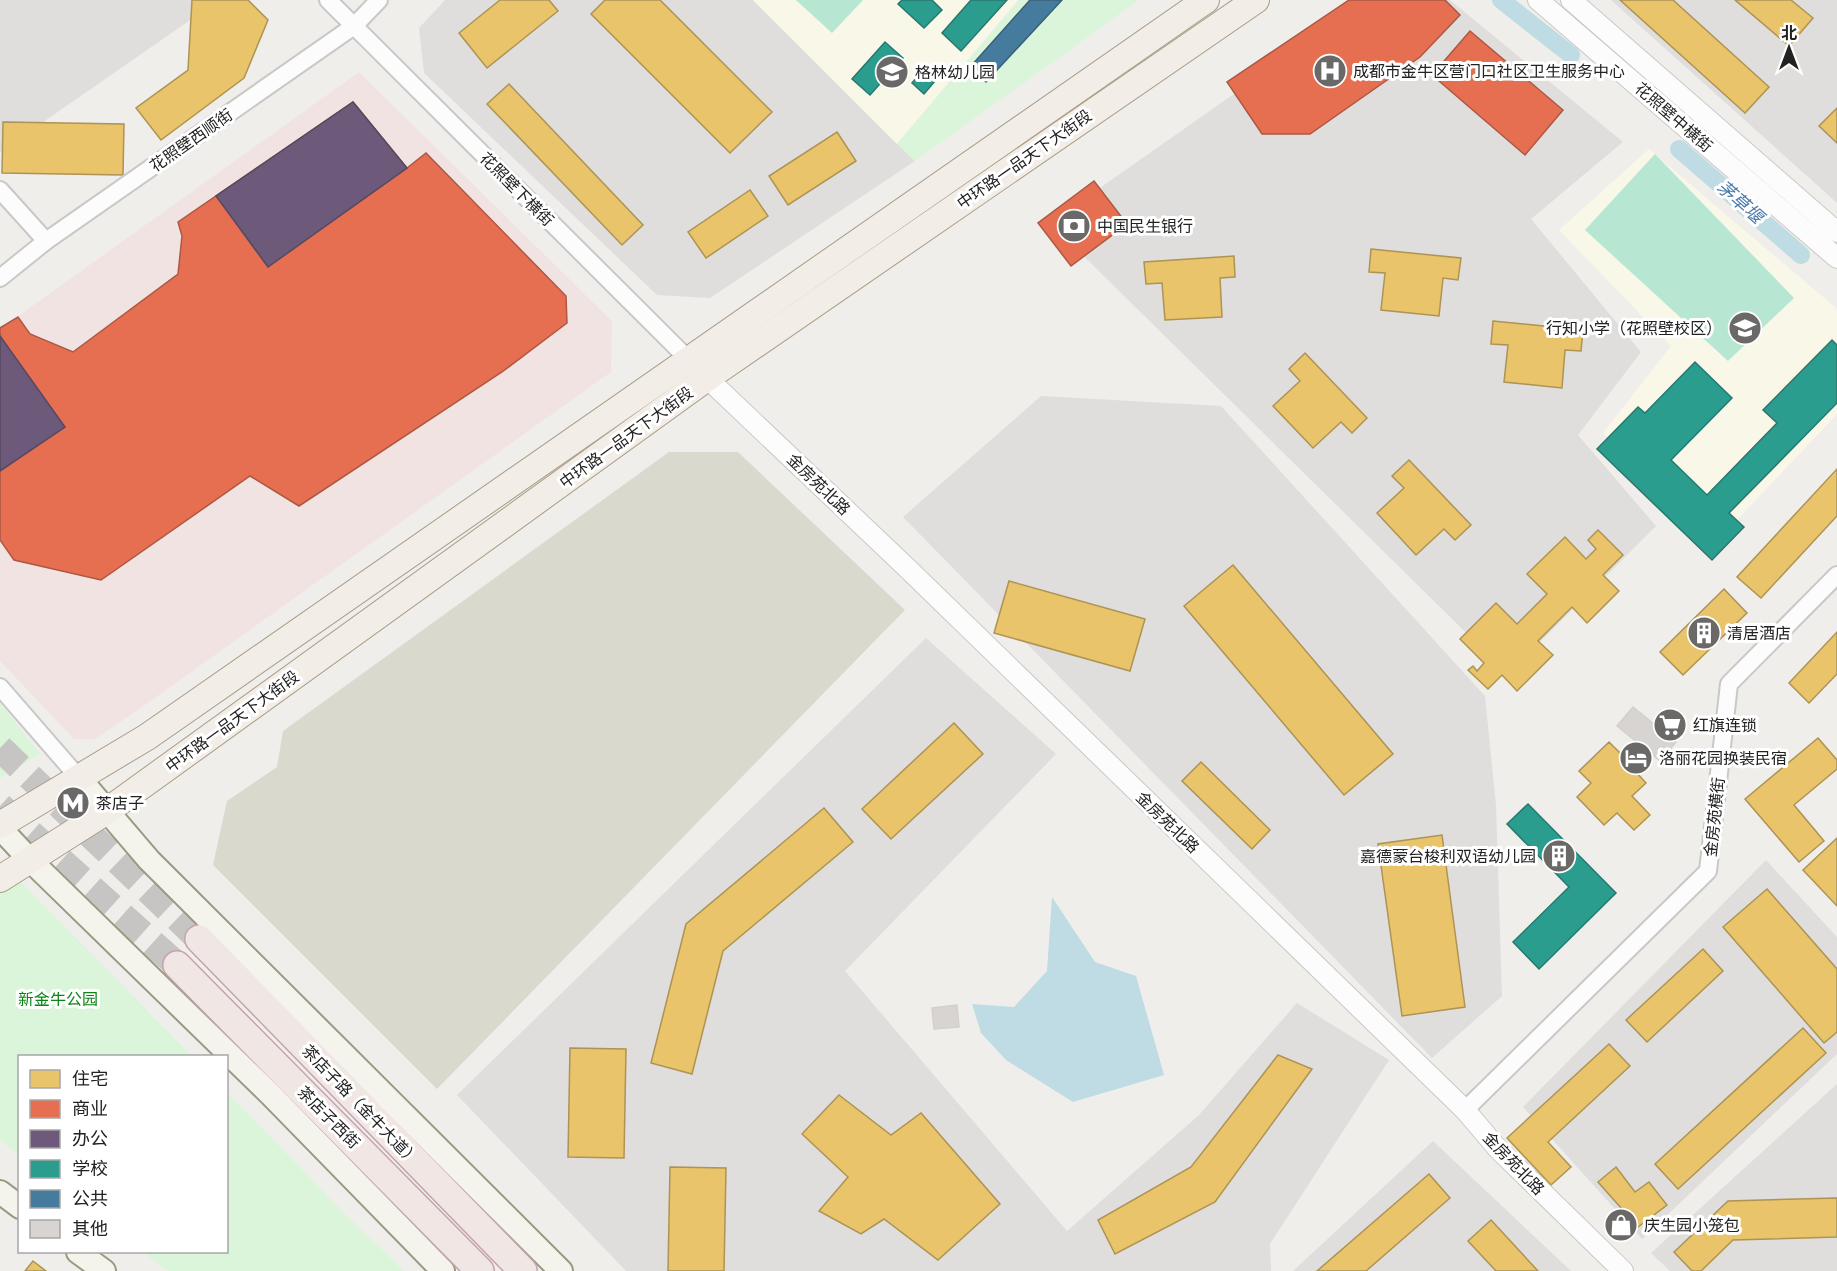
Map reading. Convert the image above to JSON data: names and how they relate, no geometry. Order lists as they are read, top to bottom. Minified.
{"streets":{"highway":["茶店子路（金牛大道）","茶店子西街"],"main road":["中环路一品天下大街段"],"street":["花照壁中横街","花照壁西顺街","花照壁下横街","金房苑北路","金房苑横街"]},"crossings":[["花照壁西顺街","花照壁下横街"],["中环路一品天下大街段","花照壁下横街"],["中环路一品天下大街段","金房苑北路"],["花照壁下横街","金房苑北路"],["金房苑北路","金房苑横街"]],"water":["茅草堰"],"parks":["新金牛公园"],"places":{"hospital":["成都市金牛区营门口社区卫生服务中心"],"school or university":["格林幼儿园","行知小学（花照壁校区）"],"bank":["中国民生银行"],"building":["清居酒店","嘉德蒙台梭利双语幼儿园"],"supermarket":["红旗连锁"],"hotel":["洛丽花园换装民宿"],"metro station":["茶店子"],"shop":["庆生园小笼包"]},"legend":["住宅","商业","办公","学校","公共","其他"],"north":"top"}
